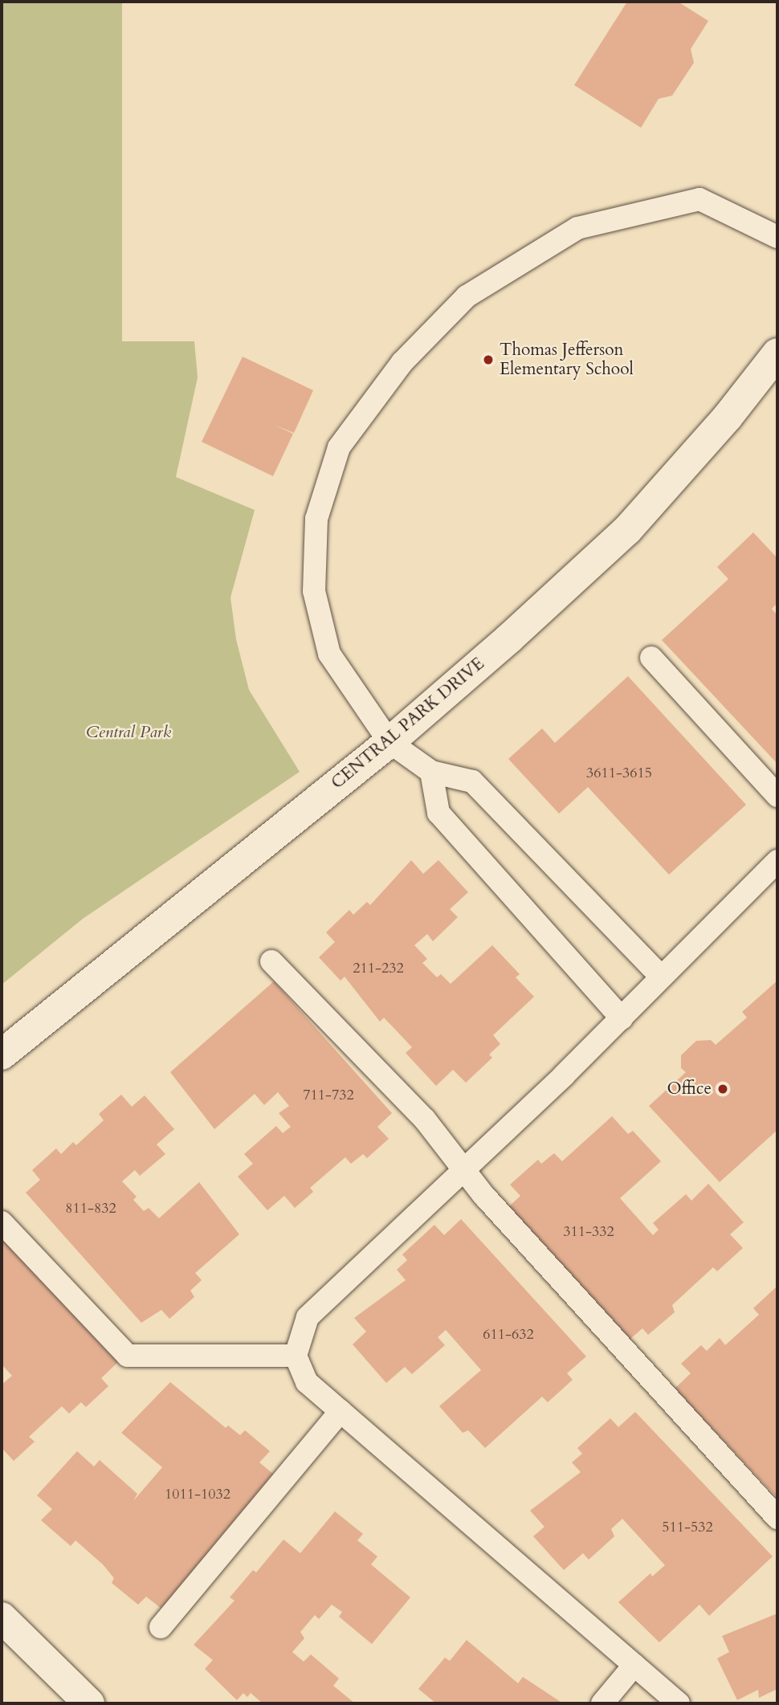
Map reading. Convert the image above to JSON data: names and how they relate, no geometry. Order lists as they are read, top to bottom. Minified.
{"streets":{"street":["CENTRAL PARK DRIVE"]},"parks":["Central Park"],"places":["Thomas Jefferson Elementary School","Office"],"house_numbers":["3611-3615","211-232","711-732","811-832","311-332","611-632","1011-1032","511-532"]}
